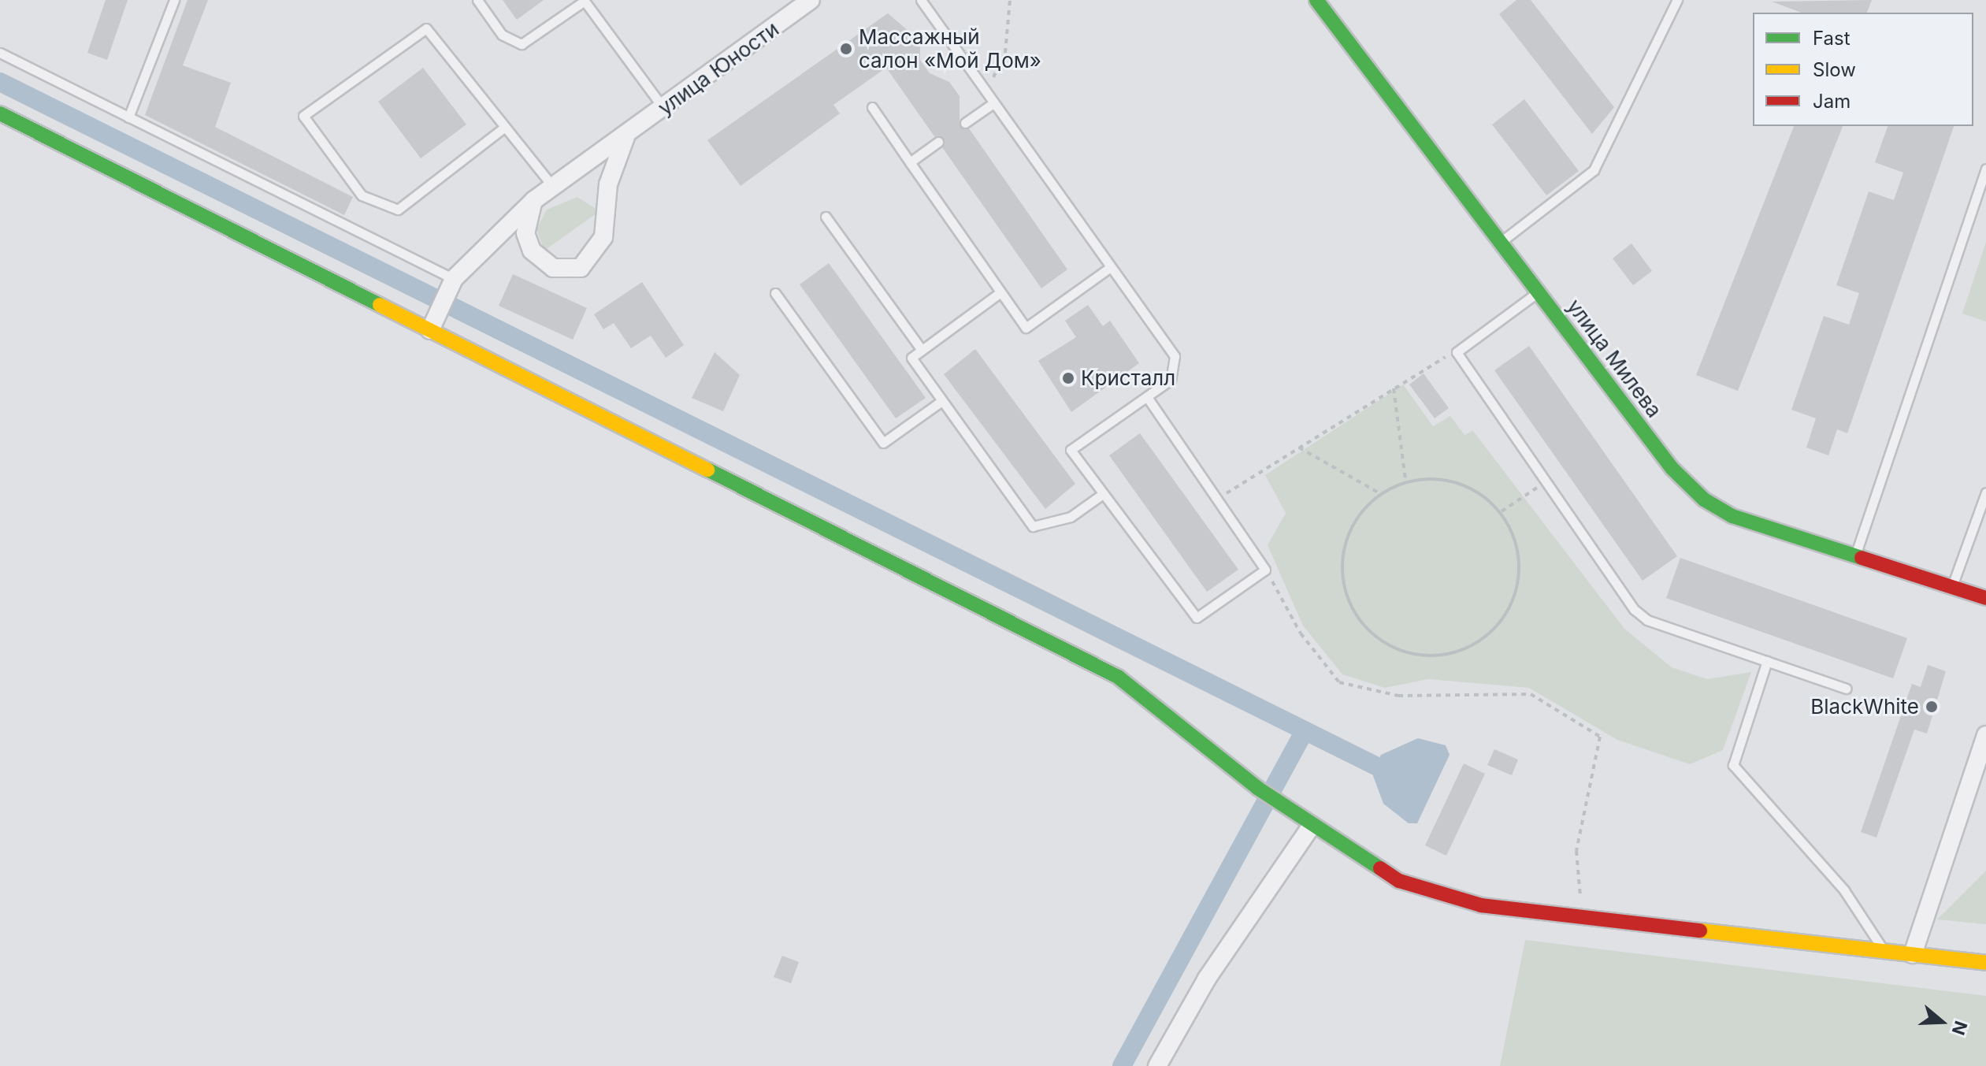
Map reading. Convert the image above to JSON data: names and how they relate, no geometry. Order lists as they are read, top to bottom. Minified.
{"streets":{"street":["улица Юности","улица Милева"]},"places":["Массажный салон «Мой Дом»","Кристалл","BlackWhite"],"legend":["Fast","Slow","Jam"],"north":"right"}
